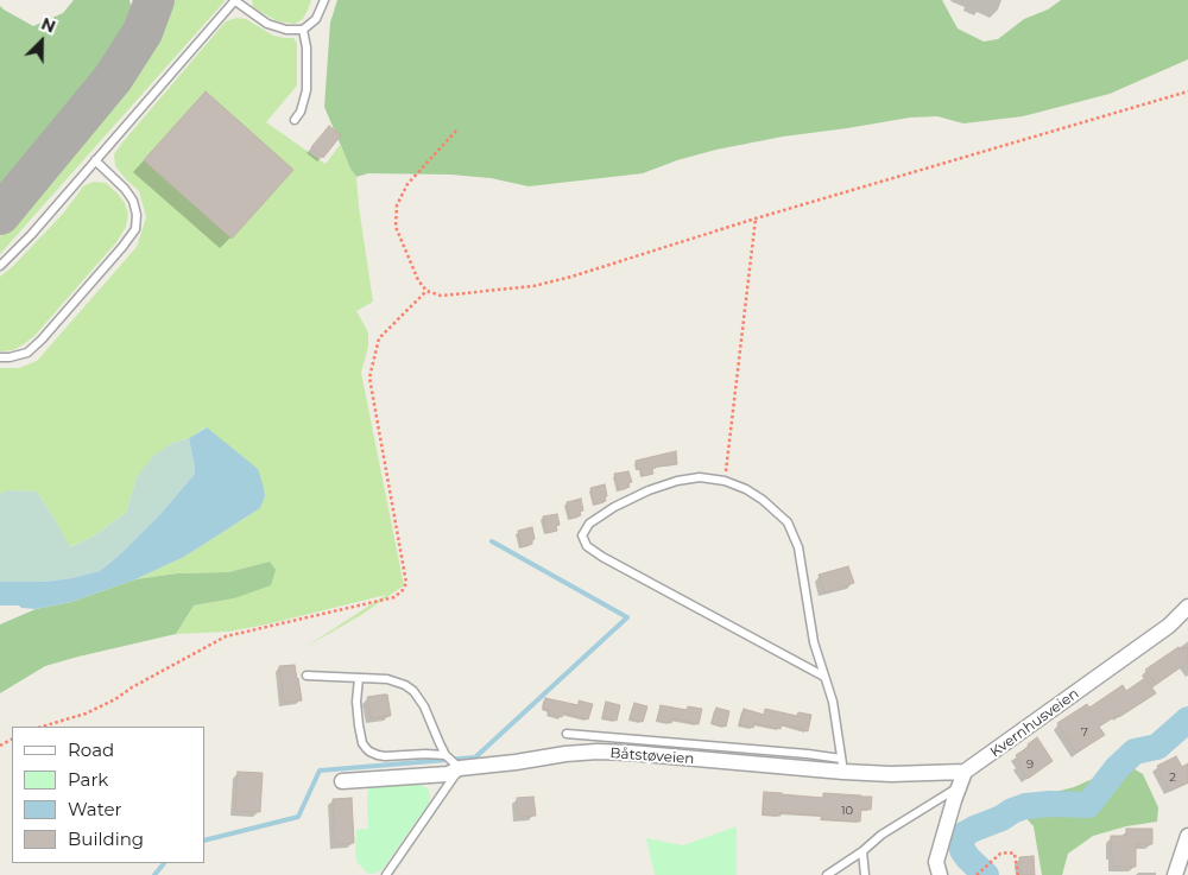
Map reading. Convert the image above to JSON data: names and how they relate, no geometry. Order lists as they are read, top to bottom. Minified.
{"streets":{"street":["Kvernhusveien","Båtstøveien"]},"crossings":[["Kvernhusveien","Båtstøveien"]],"house_numbers":["7","9","2","10"],"legend":["Road","Park","Water","Building"],"north":"top right"}
